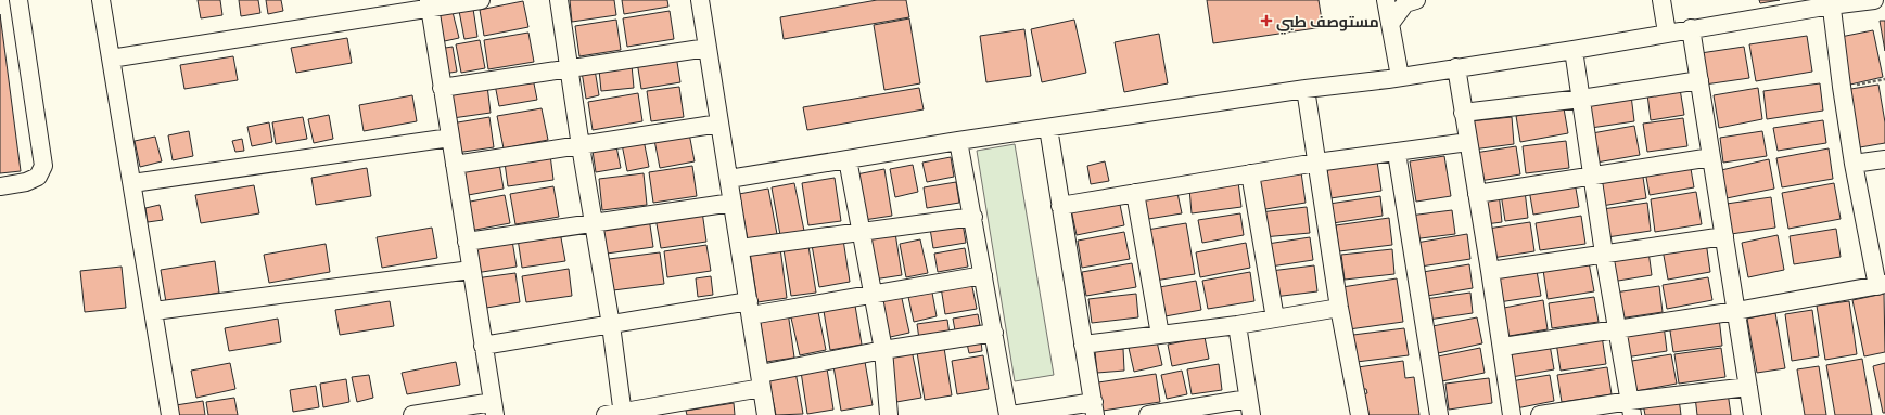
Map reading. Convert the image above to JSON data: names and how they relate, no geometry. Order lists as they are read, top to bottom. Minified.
{"places":{"health":["مستوصف طبي"]}}
